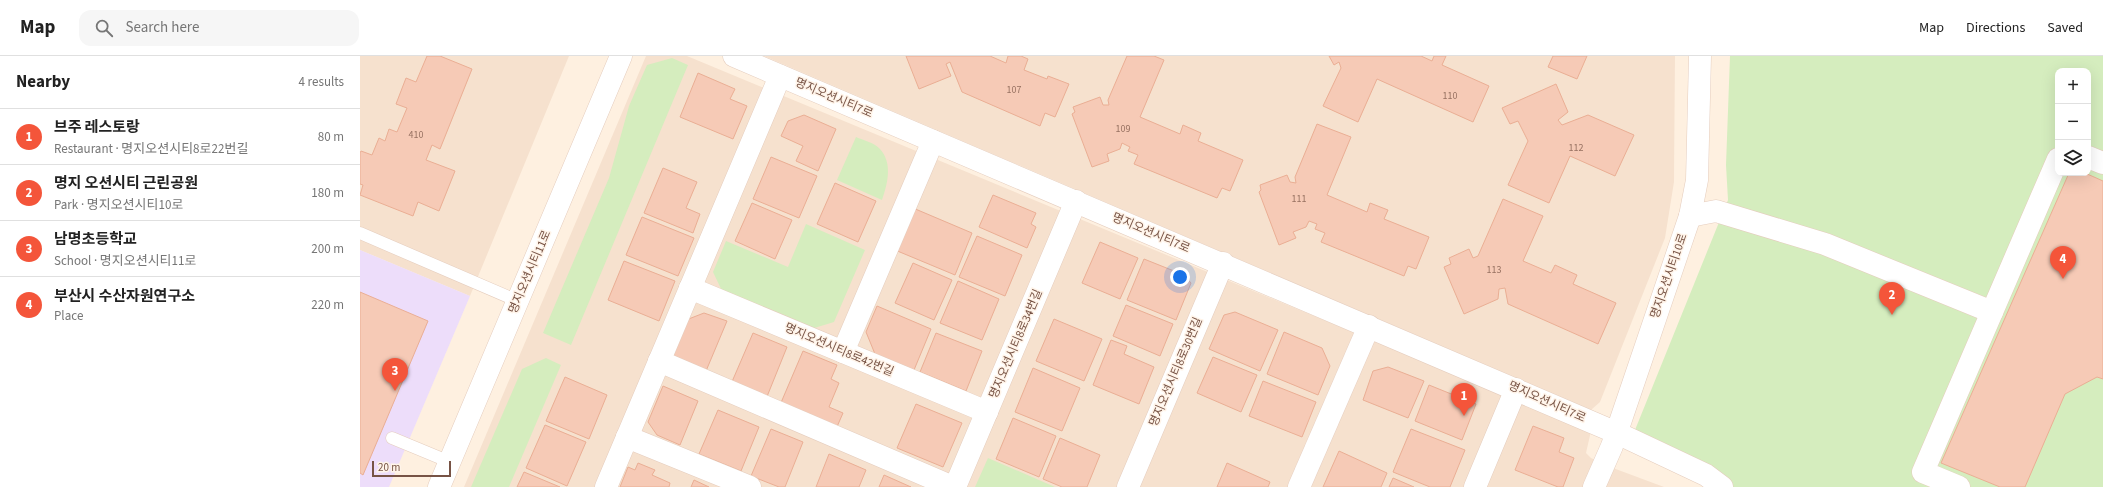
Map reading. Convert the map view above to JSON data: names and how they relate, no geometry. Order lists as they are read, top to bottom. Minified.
{"streets":{"street":["명지오션시티7로","명지오션시티11로","명지오션시티10로","명지오션시티8로34번길","명지오션시티8로42번길","명지오션시티8로30번길"]},"crossings":[["명지오션시티7로","명지오션시티10로"],["명지오션시티7로","명지오션시티8로34번길"],["명지오션시티7로","명지오션시티8로30번길"],["명지오션시티8로34번길","명지오션시티8로42번길"]],"house_numbers":["107","110","109","410","112","111","113"],"scale_bar":"20 m","page":{"header":"Map","search":"Search here","nav":["Map","Directions","Saved"],"heading":["Nearby","4 results"],"map_buttons":["+","−"],"list":[{"mark":"1","name":"브주 레스토랑","note":"Restaurant · 명지오션시티8로22번길","value":"80 m"},{"mark":"2","name":"명지 오션시티 근린공원","note":"Park · 명지오션시티10로","value":"180 m"},{"mark":"3","name":"남명초등학교","note":"School · 명지오션시티11로","value":"200 m"},{"mark":"4","name":"부산시 수산자원연구소","note":"Place","value":"220 m"}],"pins":["4","2","3","1"],"scale":"20 m"}}
